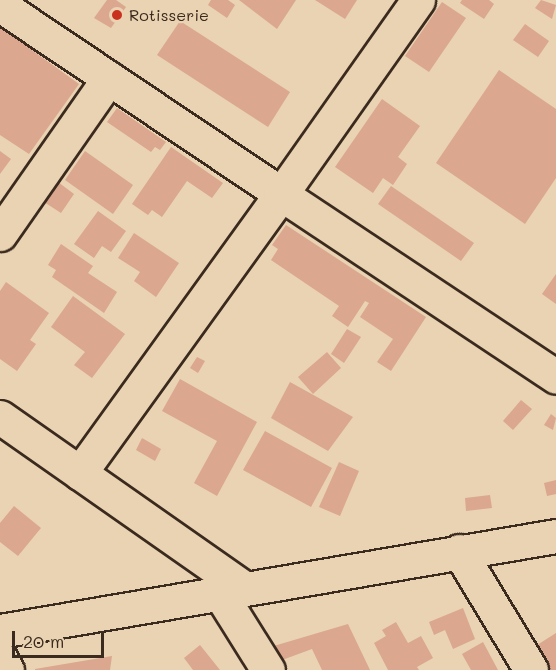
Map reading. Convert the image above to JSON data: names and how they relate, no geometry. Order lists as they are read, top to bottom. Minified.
{"places":["Rotisserie"],"scale_bar":"20 m"}
